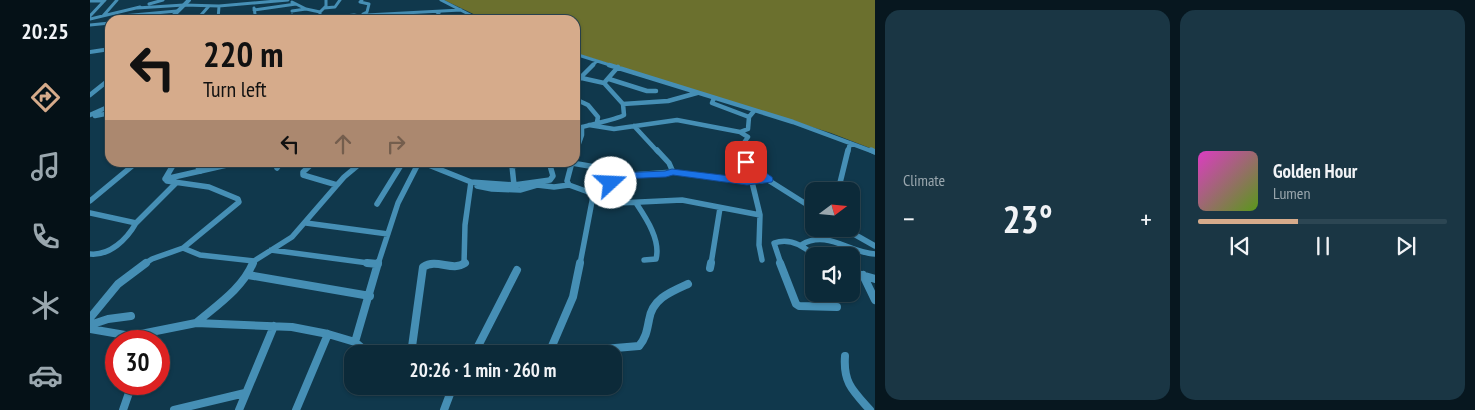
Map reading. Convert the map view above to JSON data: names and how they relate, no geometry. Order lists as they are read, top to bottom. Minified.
{"north":"right","page":{"tabs":"20:25","tile":"Climate","turn":["220 m","Turn left"],"song":["Golden Hour","Lumen"],"heat":["−","23°","+"],"limit":"30","trip":"20:26 · 1 min · 260 m"}}
